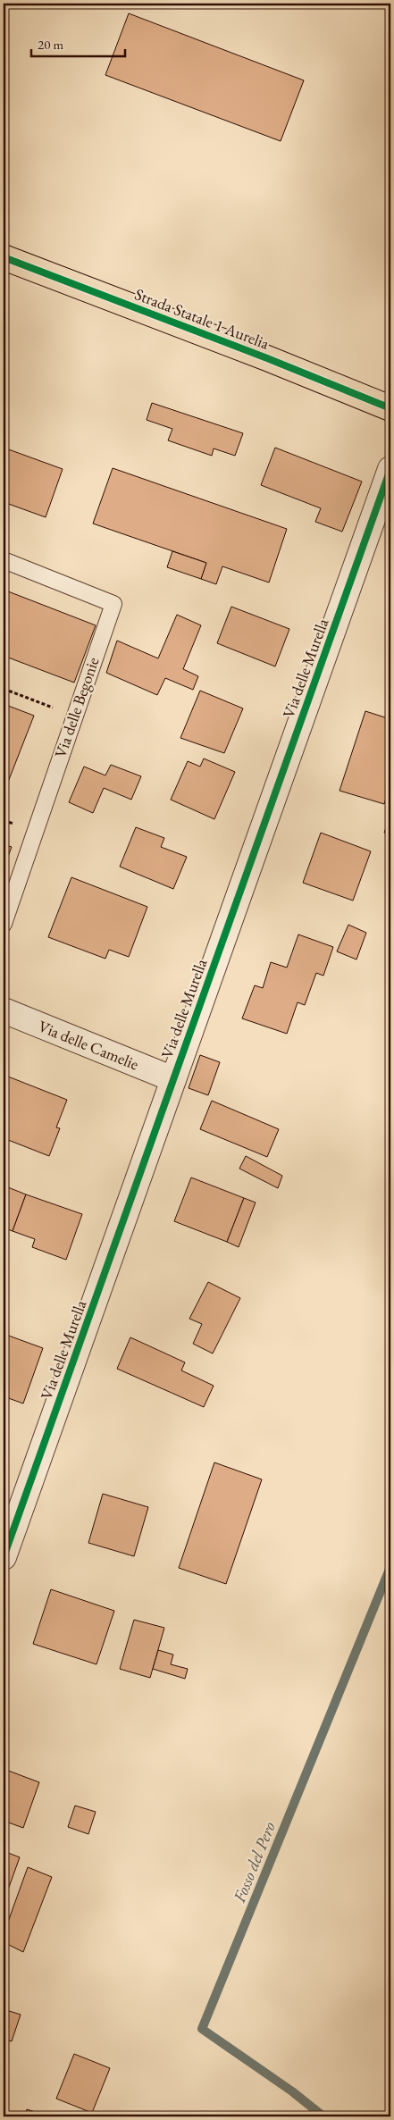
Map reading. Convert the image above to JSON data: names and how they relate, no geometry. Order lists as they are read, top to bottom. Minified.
{"streets":{"main road":["Strada Statale 1 Aurelia"],"street":["Via delle Murella","Via delle Camelie"],"lane":["Via delle Begonie"]},"crossings":[["Via delle Murella","Via delle Camelie"]],"water":["Fosso del Pero"],"scale_bar":"20 m"}
